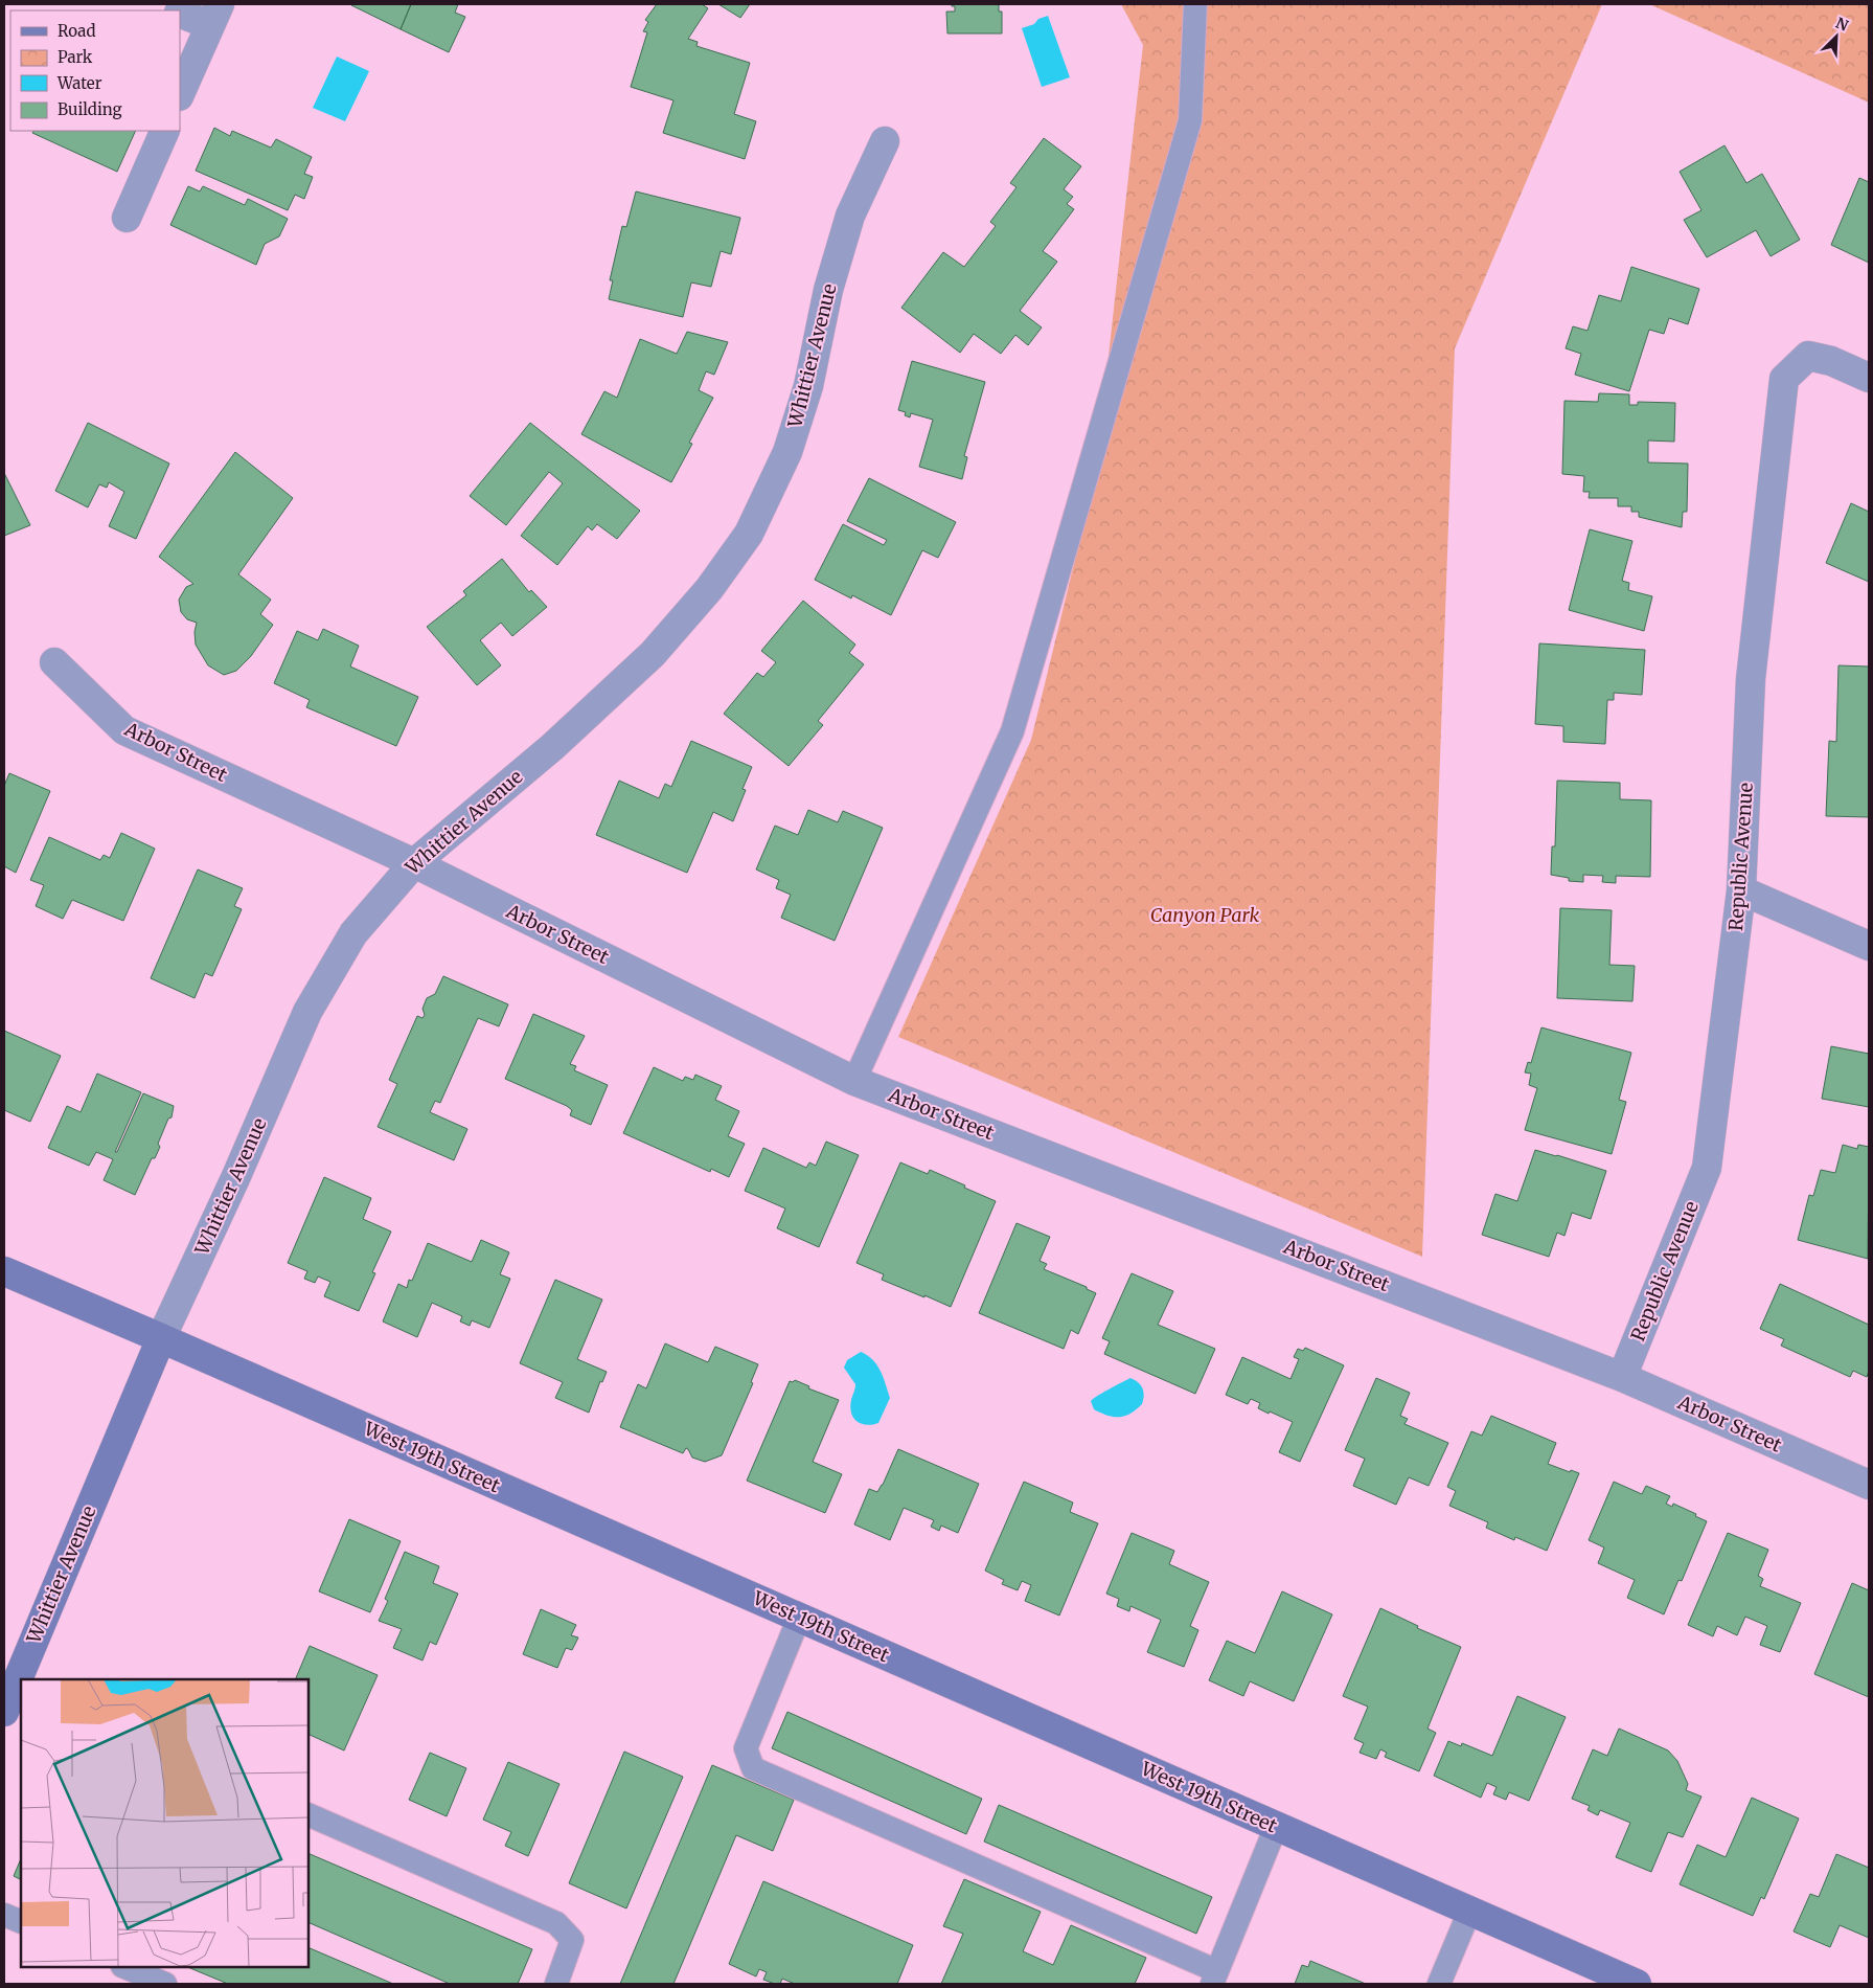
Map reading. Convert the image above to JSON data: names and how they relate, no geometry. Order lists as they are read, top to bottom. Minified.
{"streets":{"street":["Whittier Avenue","Arbor Street","Republic Avenue","West 19th Street"]},"crossings":[["Whittier Avenue","Arbor Street"],["Whittier Avenue","West 19th Street"],["Arbor Street","Republic Avenue"]],"parks":["Canyon Park"],"legend":["Road","Park","Water","Building"],"north":"top right"}
